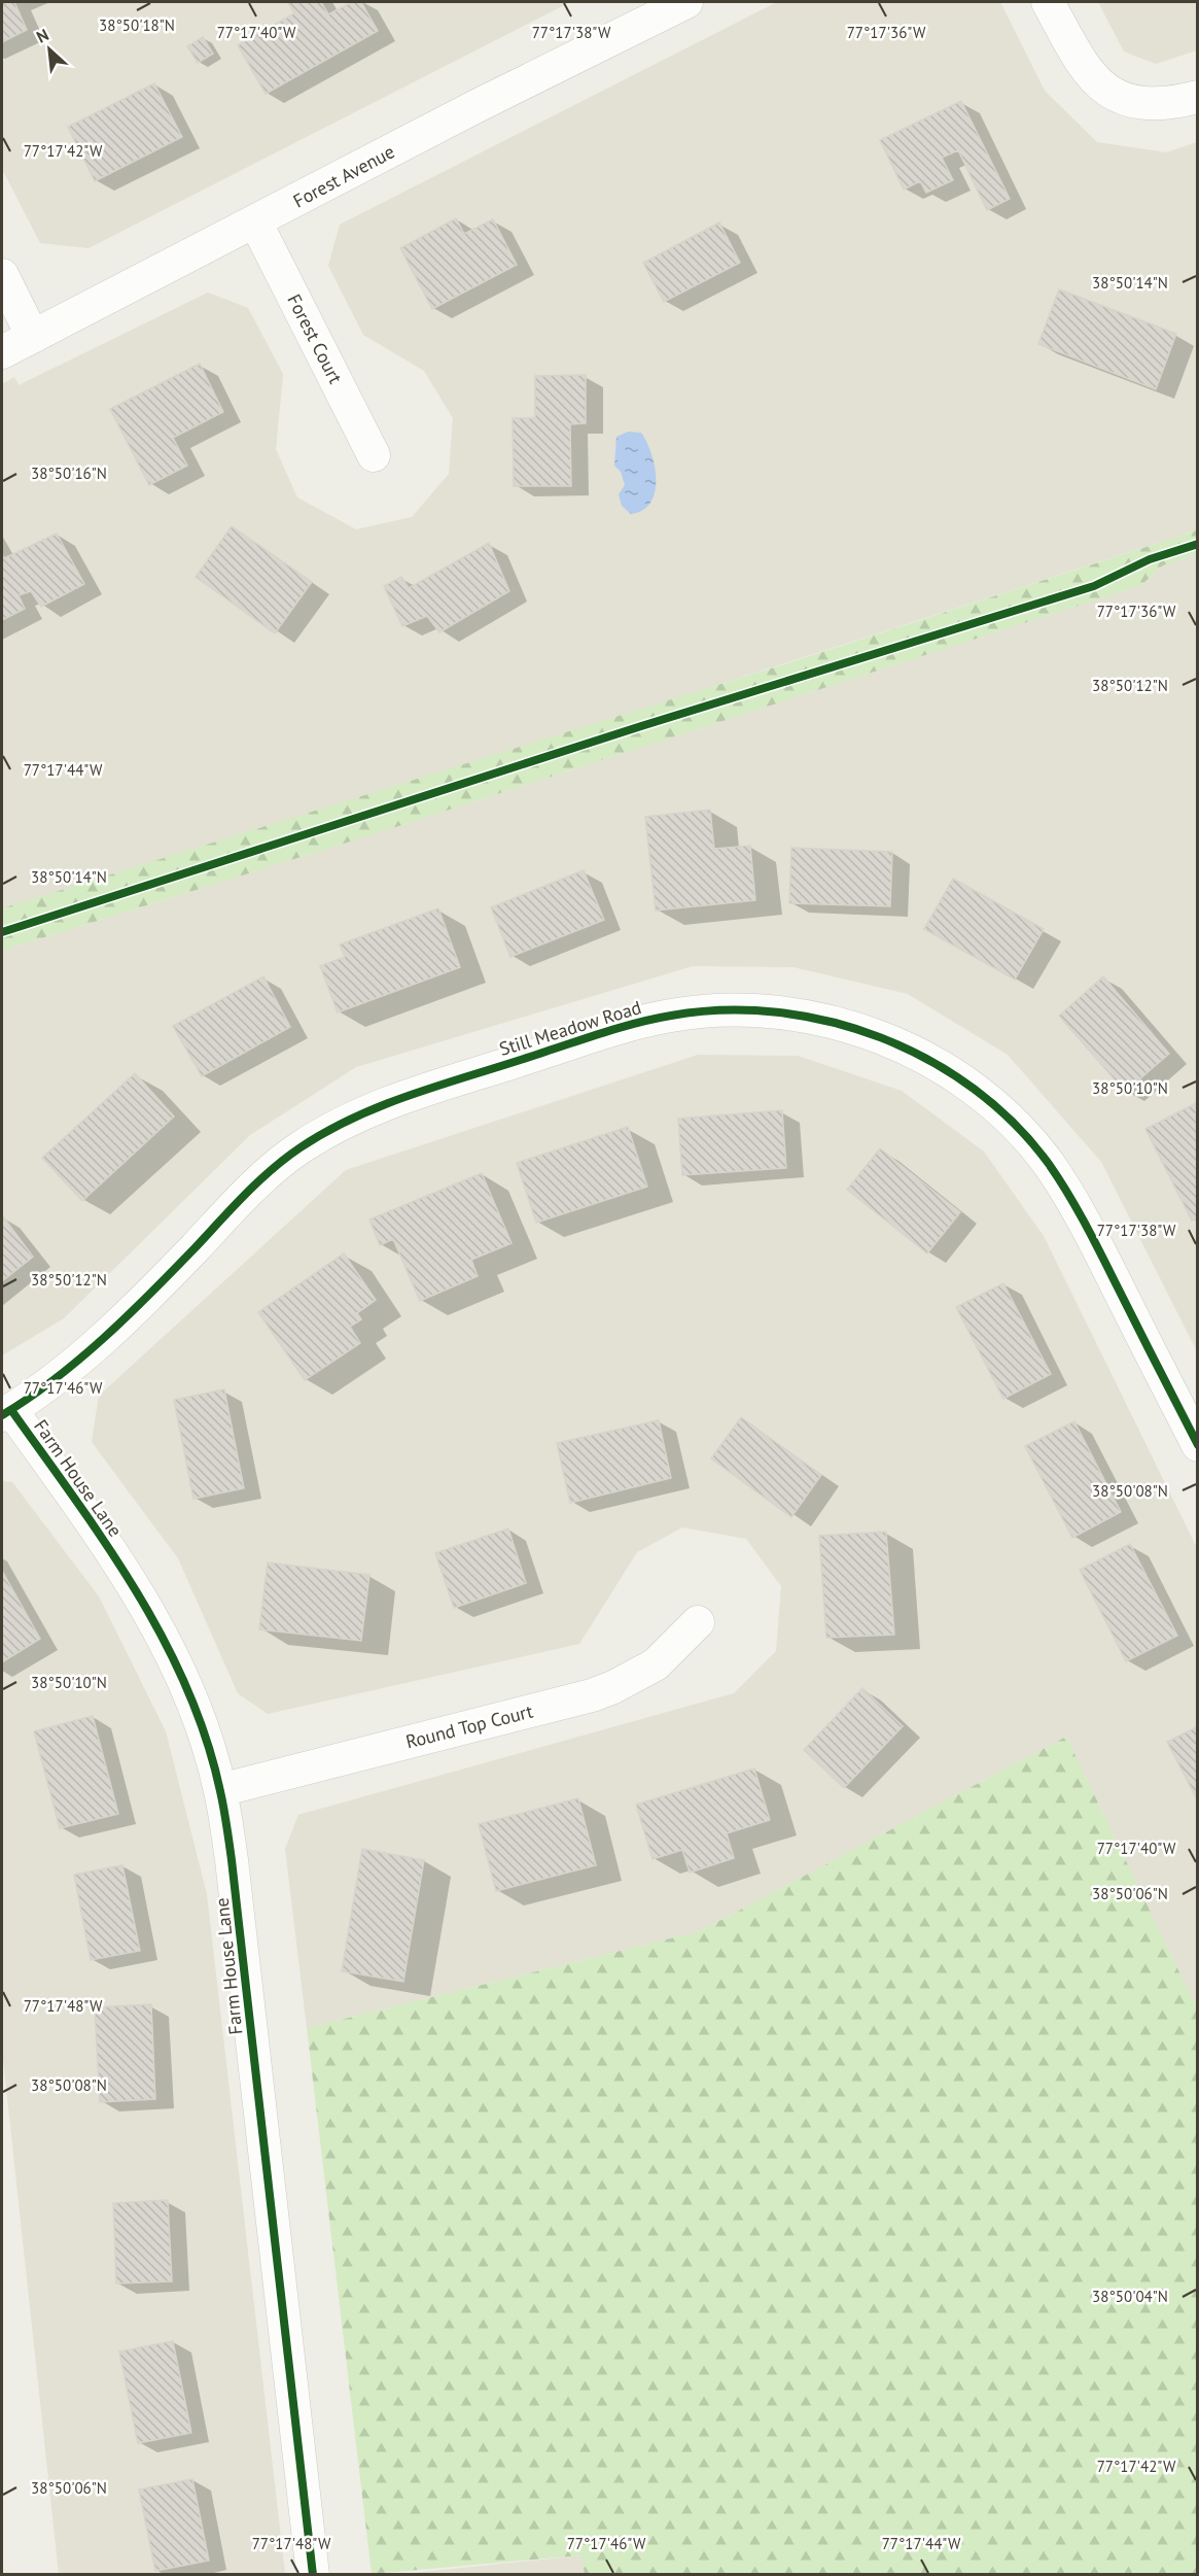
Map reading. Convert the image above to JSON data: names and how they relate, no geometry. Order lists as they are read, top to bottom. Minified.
{"streets":{"street":["Forest Avenue","Forest Court","Still Meadow Road","Farm House Lane","Round Top Court"]},"crossings":[["Forest Avenue","Forest Court"],["Still Meadow Road","Farm House Lane"],["Farm House Lane","Round Top Court"]],"north":"top left","coordinates":["38°50'18\"N","77°17'40\"W","77°17'38\"W","77°17'36\"W","77°17'42\"W","38°50'14\"N","38°50'16\"N","38°50'12\"N","77°17'44\"W","38°50'10\"N","77°17'46\"W","38°50'08\"N","38°50'06\"N","77°17'48\"W","38°50'04\"N"]}
